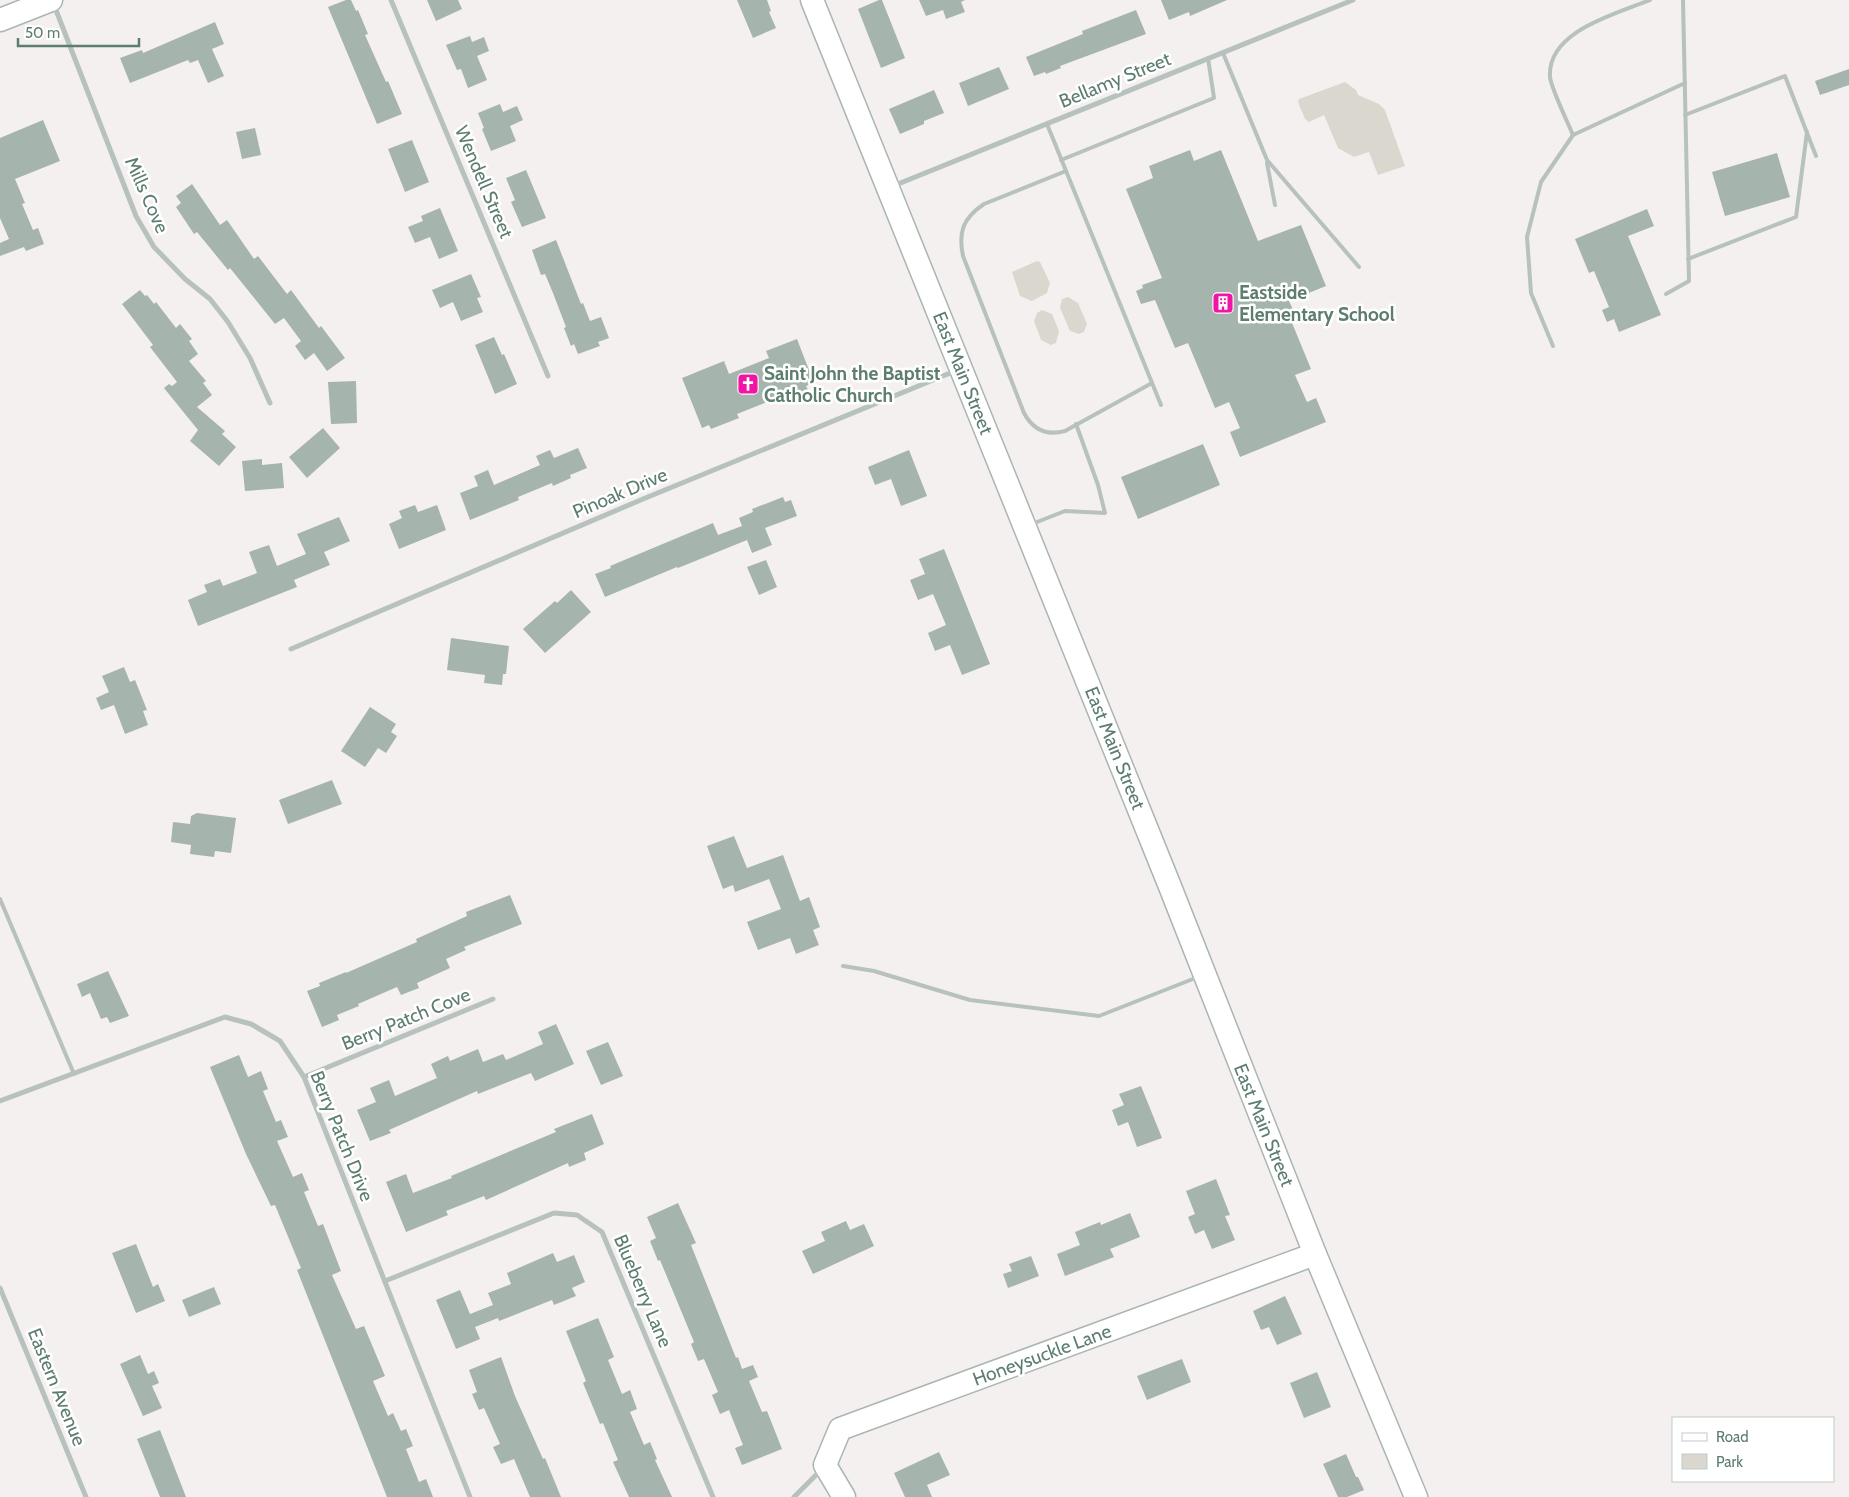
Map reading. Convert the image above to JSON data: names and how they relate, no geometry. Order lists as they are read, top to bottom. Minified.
{"streets":{"street":["Bellamy Street","Wendell Street","Mills Cove","East Main Street","Pinoak Drive","Berry Patch Cove","Berry Patch Drive","Blueberry Lane","Honeysuckle Lane","Eastern Avenue"]},"crossings":[["Bellamy Street","East Main Street"],["East Main Street","Pinoak Drive"],["East Main Street","Honeysuckle Lane"],["Berry Patch Cove","Berry Patch Drive"],["Berry Patch Drive","Blueberry Lane"]],"places":{"building":["Eastside Elementary School"],"church":["Saint John the Baptist Catholic Church"]},"legend":["Road","Park"],"scale_bar":"50 m"}
